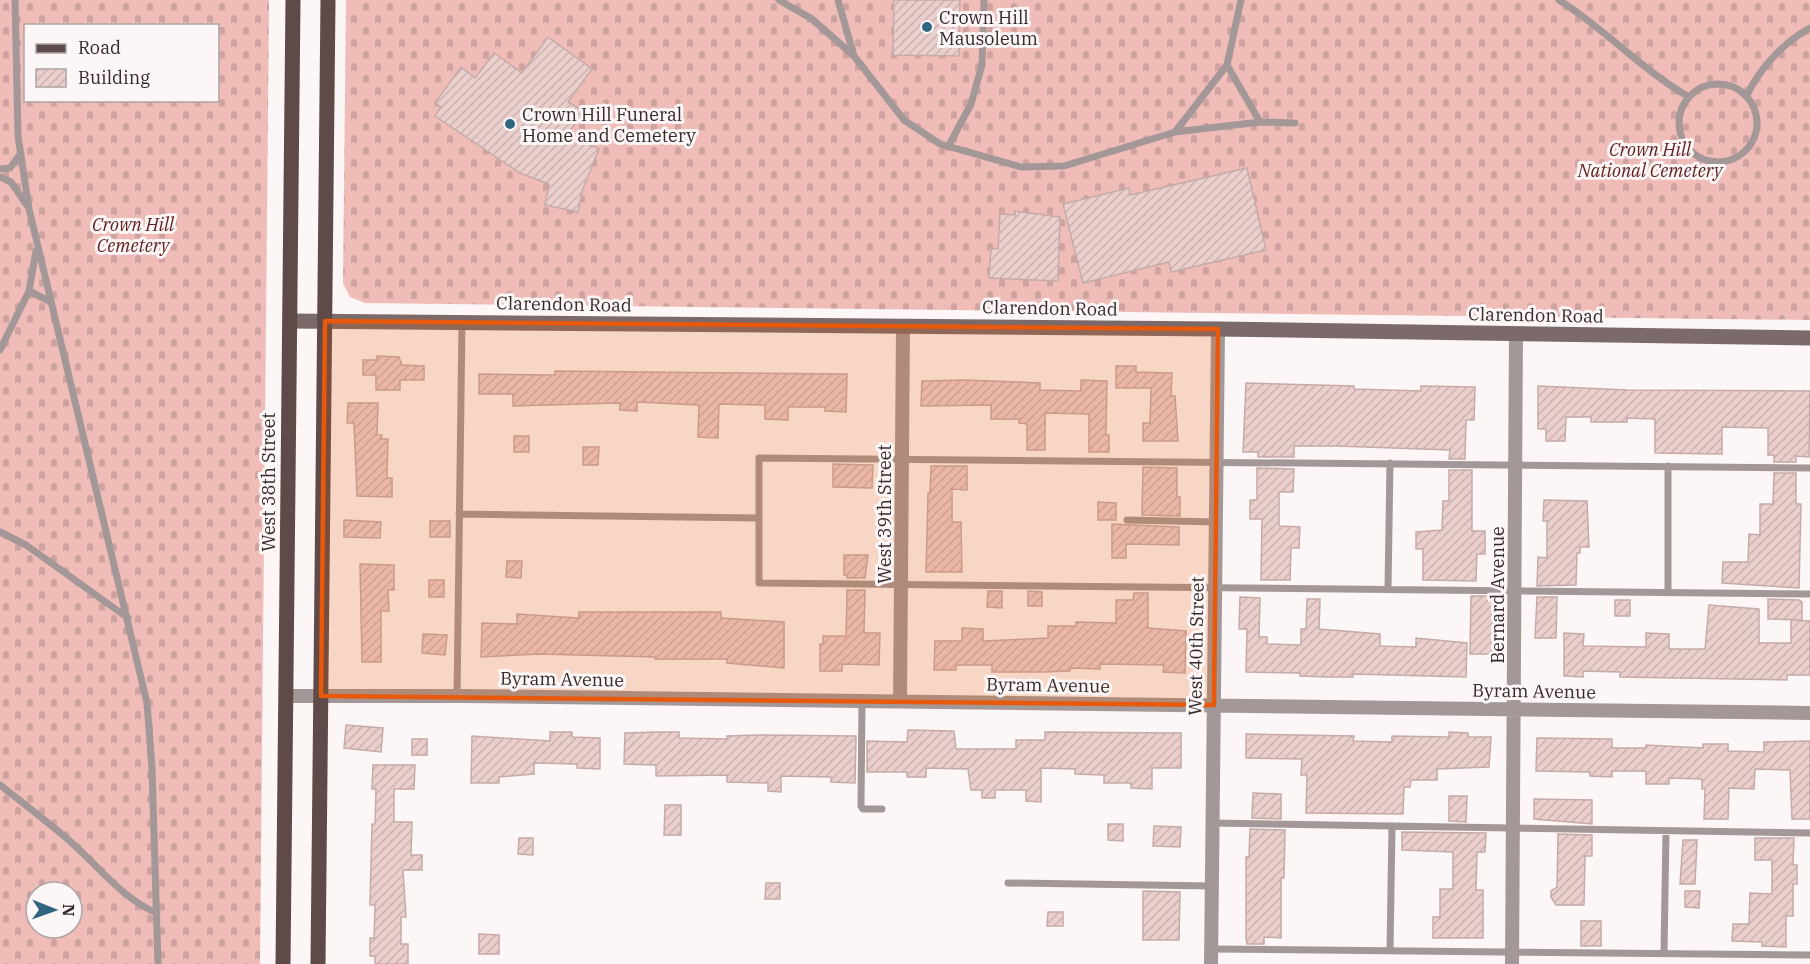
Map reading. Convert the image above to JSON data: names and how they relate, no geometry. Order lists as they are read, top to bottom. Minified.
{"streets":{"main road":["West 38th Street"],"street":["Clarendon Road","West 39th Street","Bernard Avenue","West 40th Street","Byram Avenue"]},"crossings":[["Clarendon Road","West 38th Street"],["Clarendon Road","West 39th Street"],["Clarendon Road","Bernard Avenue"],["Clarendon Road","West 40th Street"],["West 38th Street","Byram Avenue"],["West 39th Street","Byram Avenue"],["Bernard Avenue","Byram Avenue"],["West 40th Street","Byram Avenue"]],"parks":["Crown Hill National Cemetery","Crown Hill Cemetery"],"places":["Crown Hill Mausoleum","Crown Hill Funeral Home and Cemetery"],"legend":["Road","Building"],"north":"right"}
